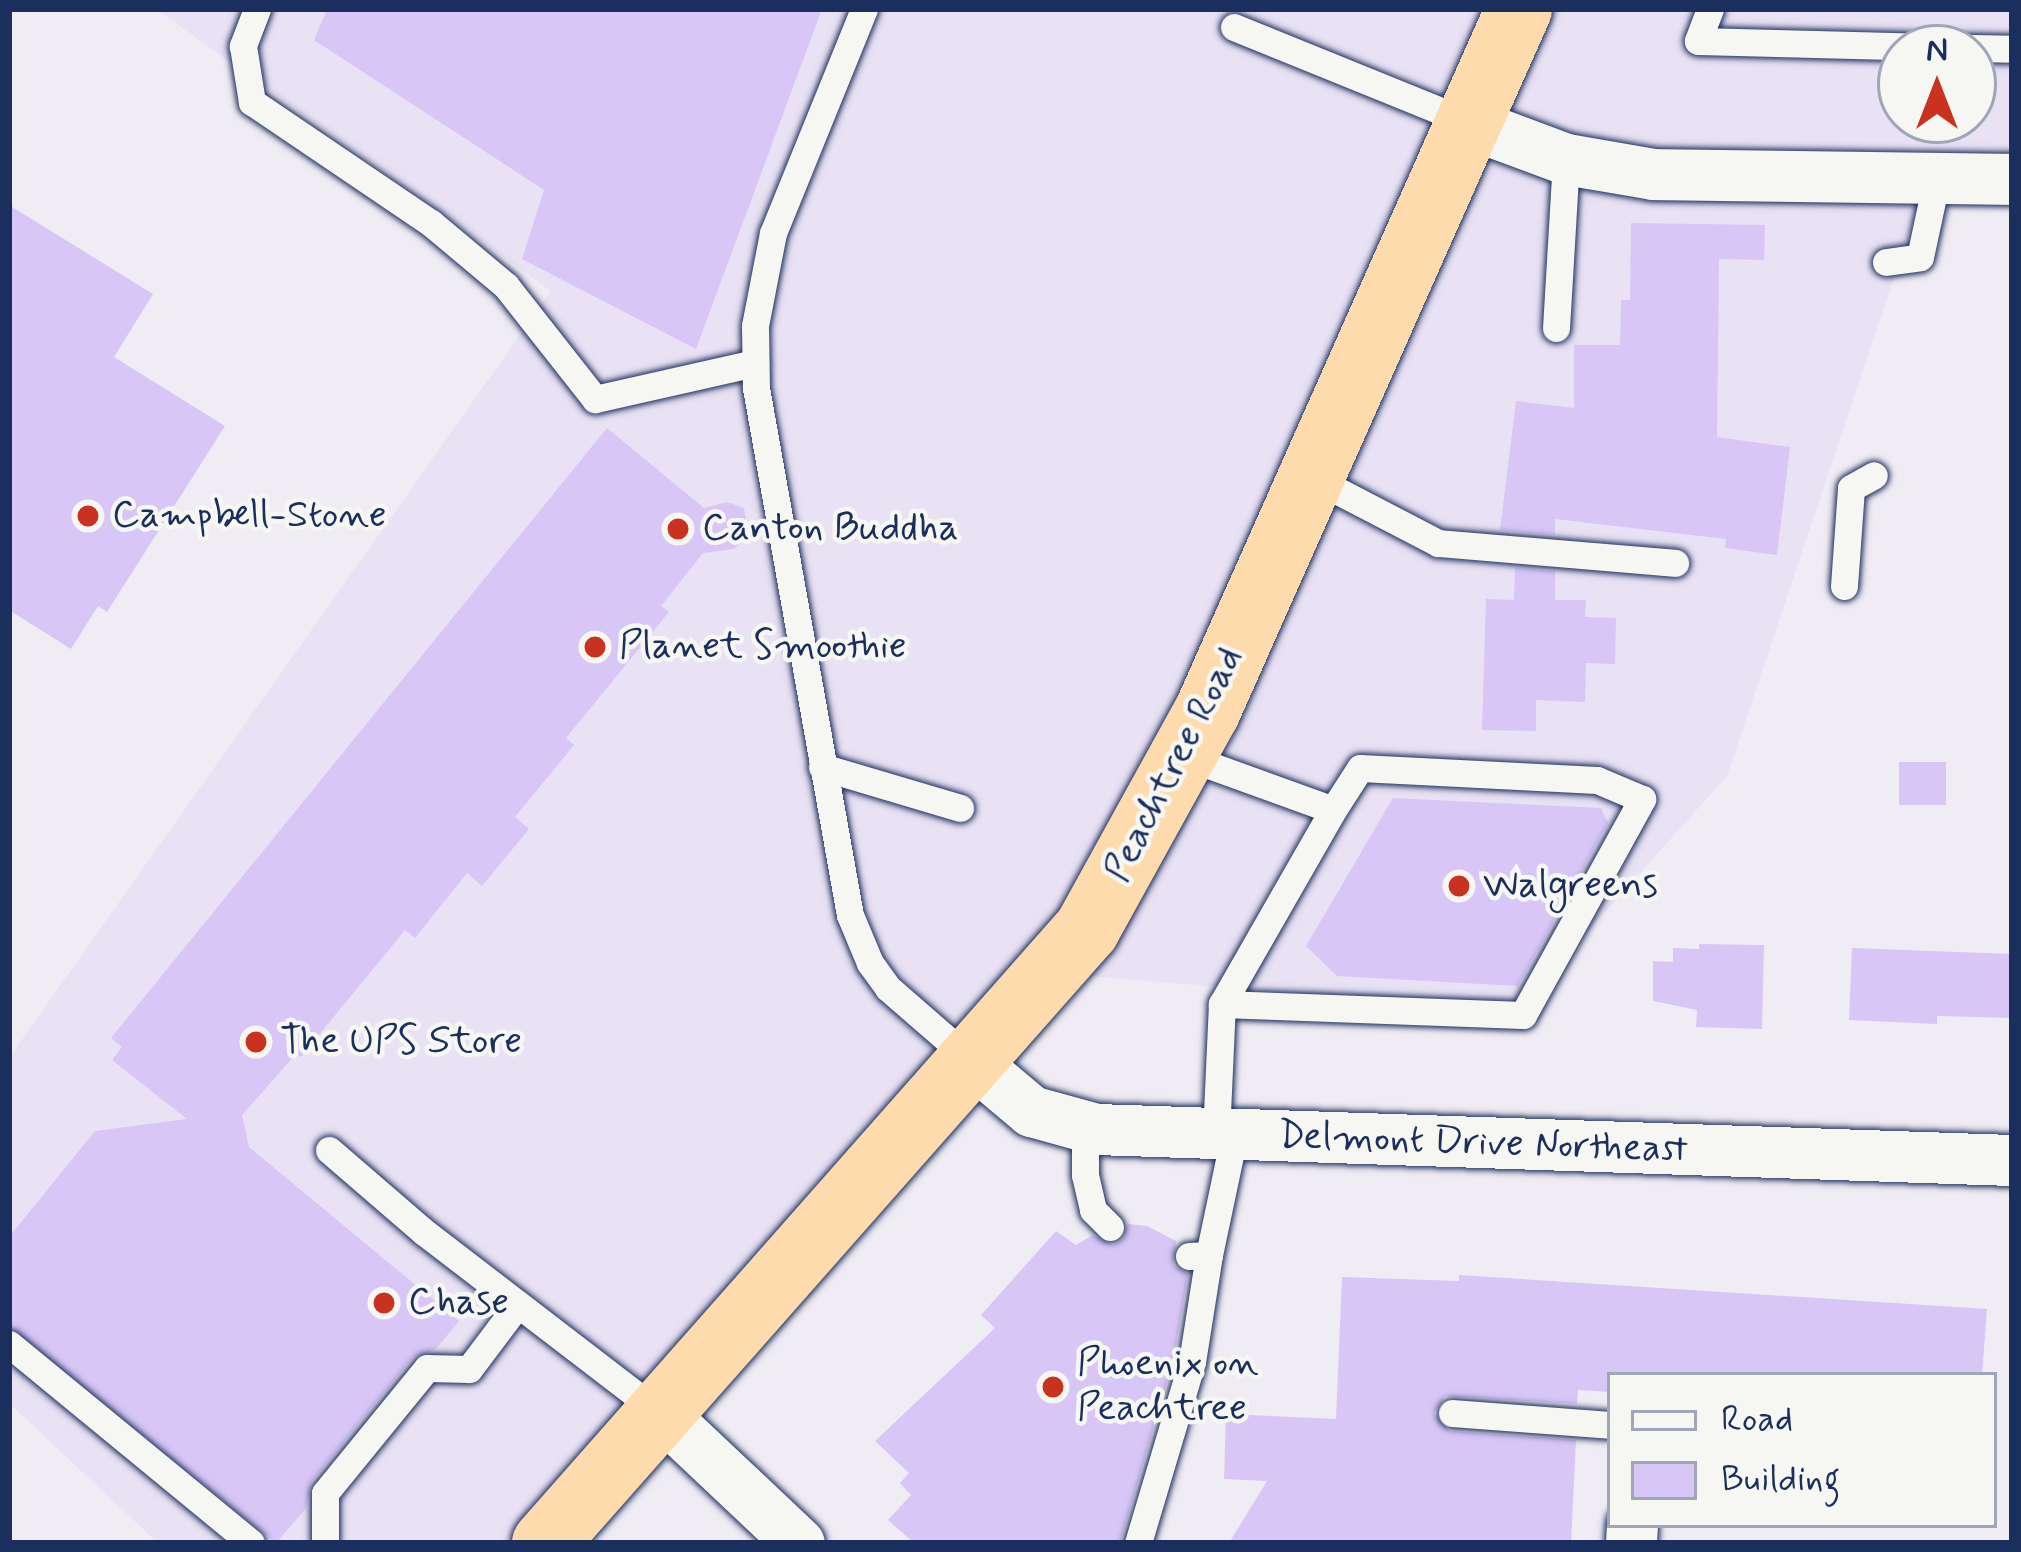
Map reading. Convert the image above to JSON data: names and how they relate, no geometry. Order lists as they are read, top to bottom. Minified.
{"streets":{"highway":["Peachtree Road"],"street":["Delmont Drive Northeast"]},"crossings":[["Peachtree Road","Delmont Drive Northeast"]],"places":["Campbell-Stone","Canton Buddha","Planet Smoothie","Walgreens","The UPS Store","Chase","Phoenix on Peachtree"],"legend":["Road","Building"],"north":"top"}
